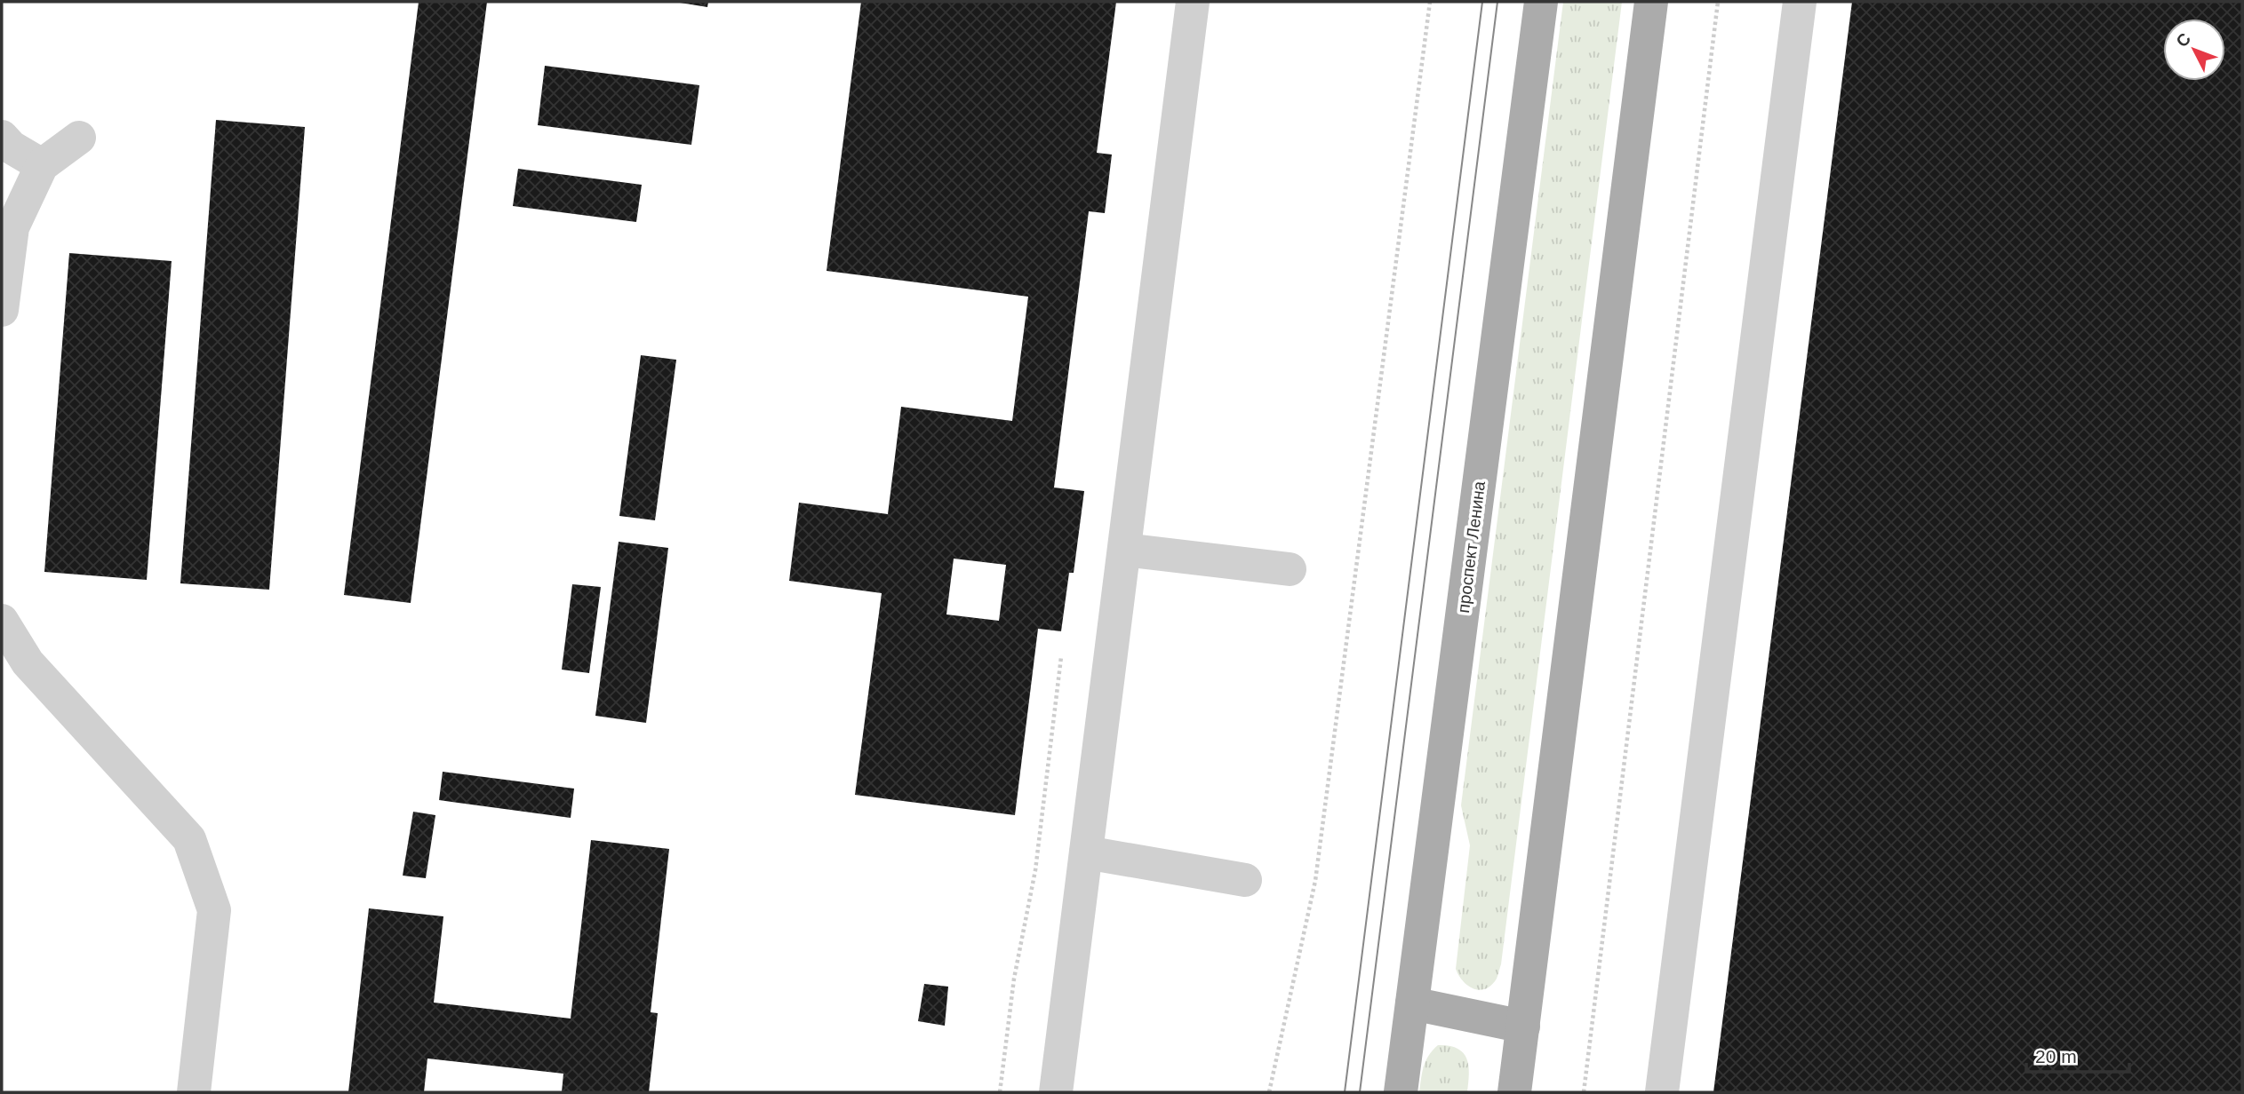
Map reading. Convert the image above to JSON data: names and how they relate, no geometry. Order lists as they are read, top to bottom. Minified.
{"streets":{"main road":["проспект Ленина"]},"scale_bar":"20 m","north":"top left"}
